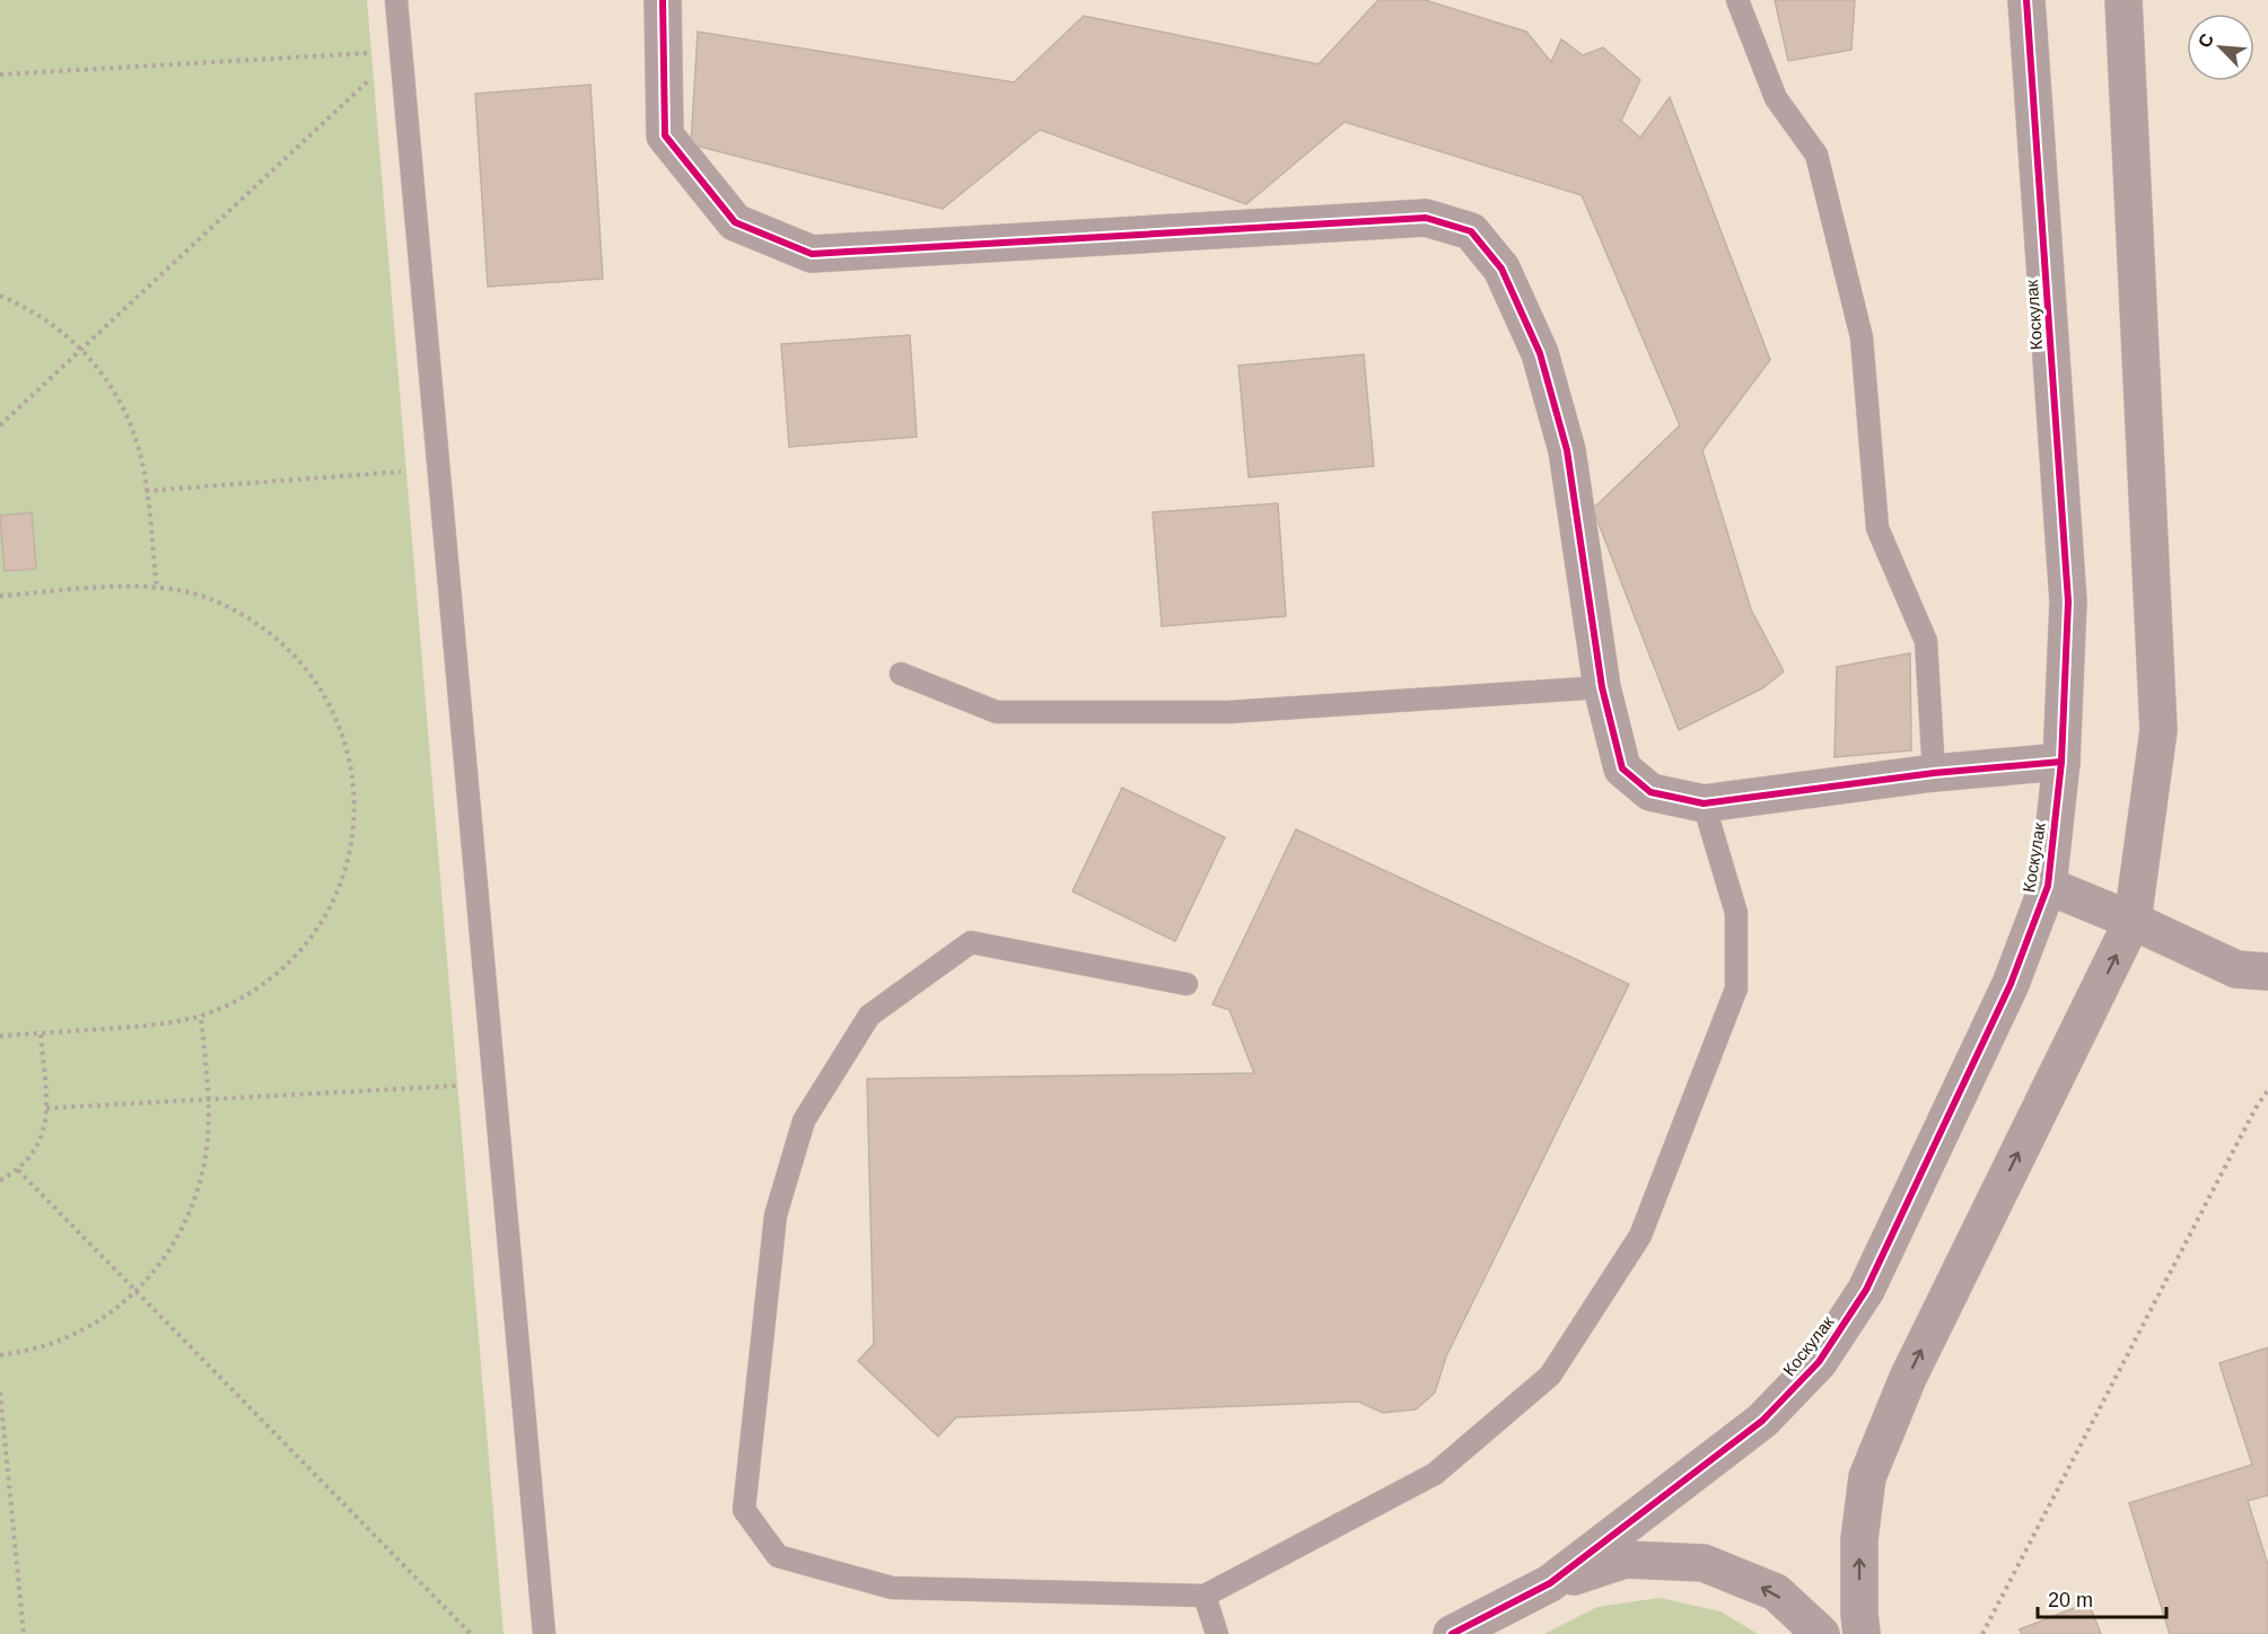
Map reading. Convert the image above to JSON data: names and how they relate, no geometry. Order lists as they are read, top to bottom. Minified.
{"streets":{"street":["Коскулак"]},"scale_bar":"20 m","north":"top left"}
